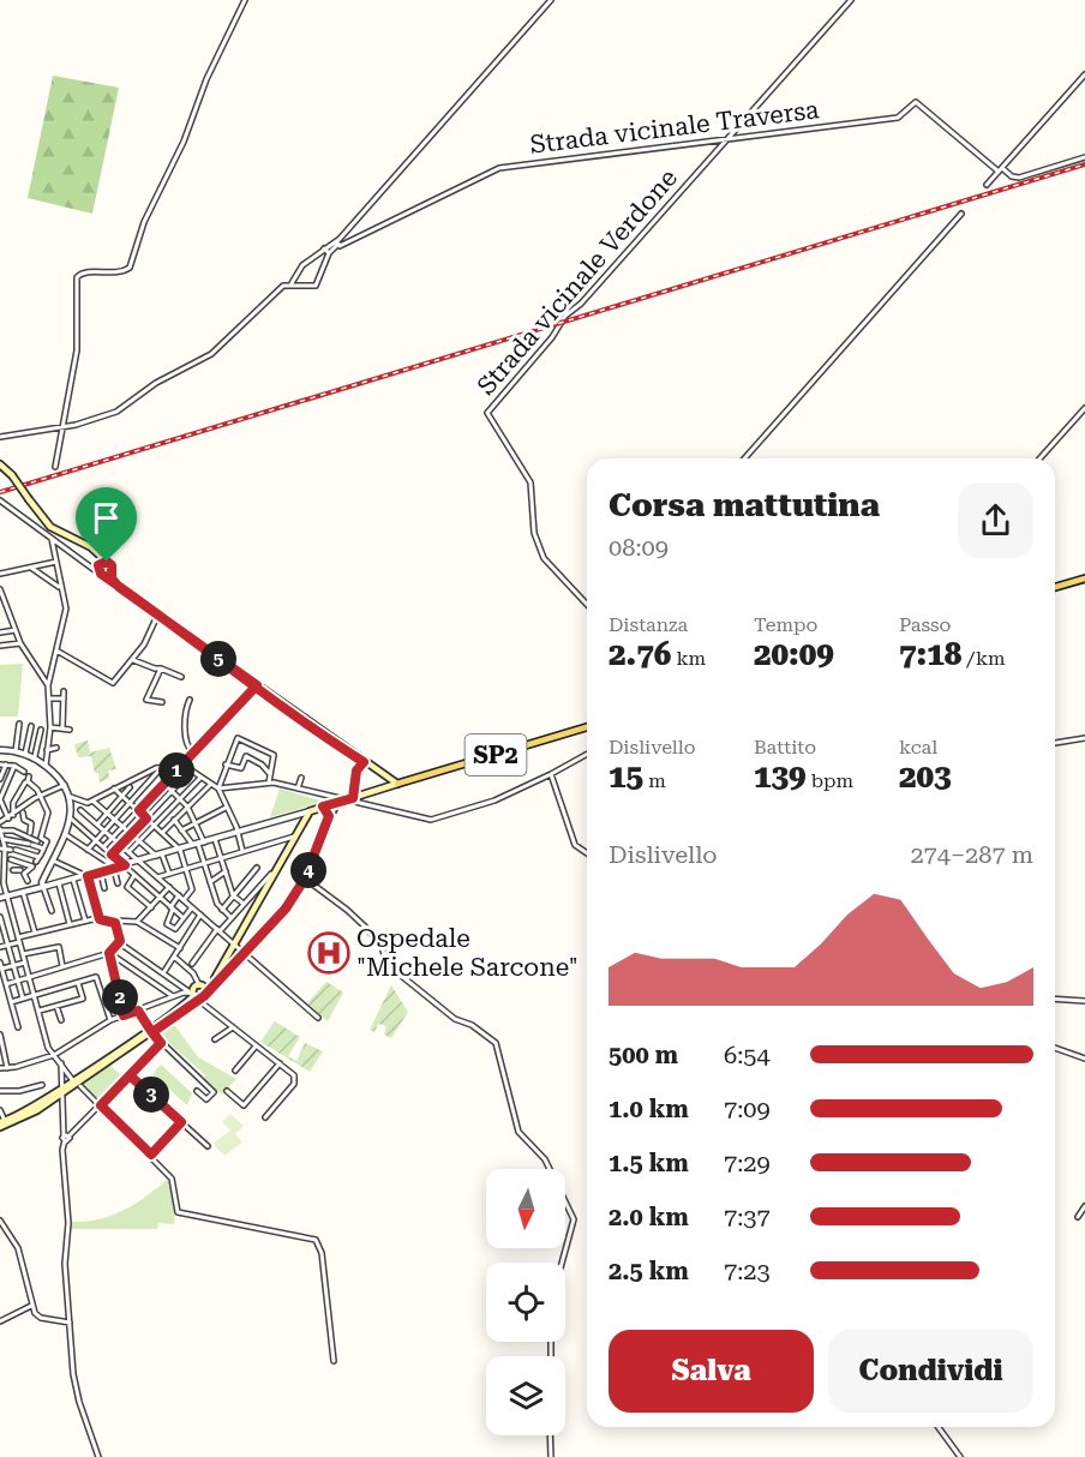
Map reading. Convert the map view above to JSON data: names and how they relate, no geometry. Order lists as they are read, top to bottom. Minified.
{"streets":{"main road":["SP2"],"street":["Strada vicinale Traversa","Strada vicinale Verdone"]},"crossings":[["Strada vicinale Traversa","Strada vicinale Verdone"]],"places":{"hospital":["Ospedale \"Michele Sarcone\""]},"north":"bottom","page":{"heading":["Corsa mattutina","08:09"],"stats":[["Distanza","2.76 km"],["Tempo","20:09"],["Passo","7:18 /km"],["Dislivello","15 m"],["Battito","139 bpm"],["kcal","203"]],"pins":["5","1","4","2","3"],"chart":["Dislivello","274–287 m"],"list":[{"name":"500 m","note":"6:54"},{"name":"1.0 km","note":"7:09"},{"name":"1.5 km","note":"7:29"},{"name":"2.0 km","note":"7:37"},{"name":"2.5 km","note":"7:23"}],"buttons":["Salva","Condividi"]}}
